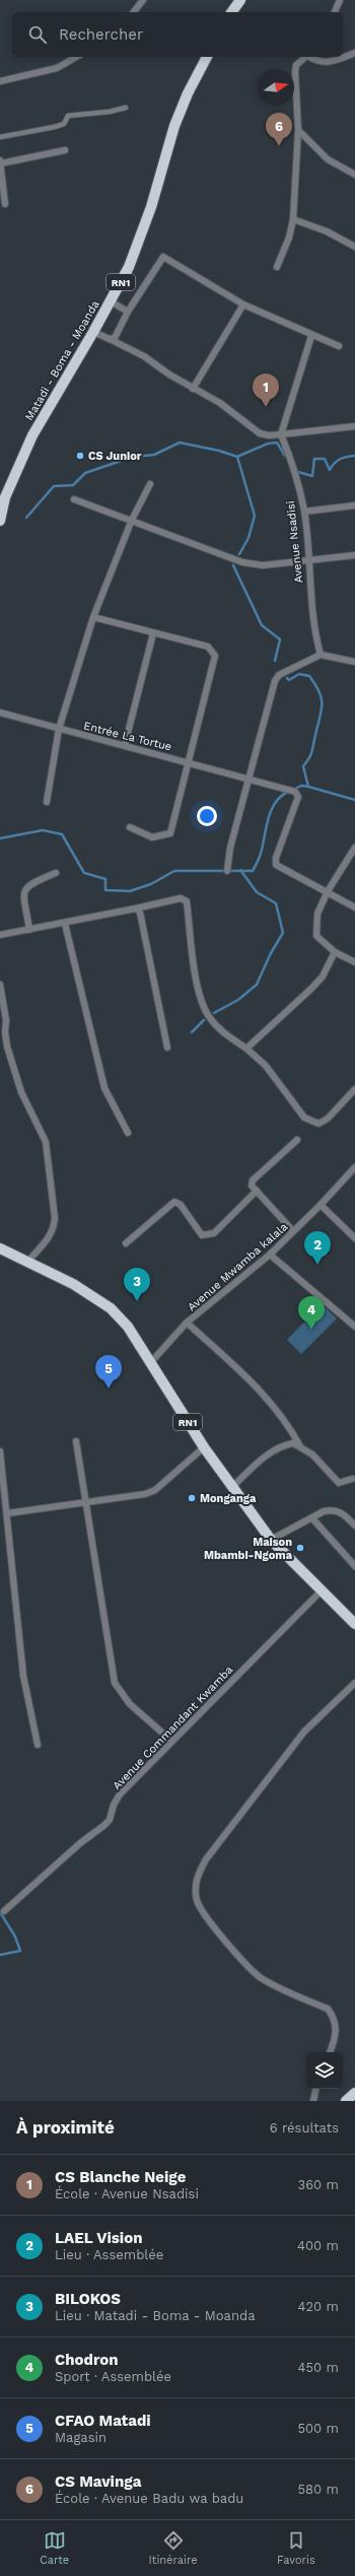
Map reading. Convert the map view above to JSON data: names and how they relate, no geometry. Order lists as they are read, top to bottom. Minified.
{"streets":{"highway":["RN1","Matadi - Boma - Moanda"],"street":["Avenue Nsadisi","Entrée La Tortue","Avenue Mwamba kalala","Avenue Commandant Kwamba"]},"crossings":[["RN1","Avenue Mwamba kalala"],["RN1","Avenue Commandant Kwamba"]],"places":["CS Junior","Monganga","Maison Mbambi-Ngoma"],"north":"right","page":{"search":"Rechercher","pins":["6","1","2","3","4","5"],"heading":["À proximité","6 résultats"],"list":[{"mark":"1","name":"CS Blanche Neige","note":"École · Avenue Nsadisi","value":"360 m"},{"mark":"2","name":"LAEL Vision","note":"Lieu · Assemblée","value":"400 m"},{"mark":"3","name":"BILOKOS","note":"Lieu · Matadi - Boma - Moanda","value":"420 m"},{"mark":"4","name":"Chodron","note":"Sport · Assemblée","value":"450 m"},{"mark":"5","name":"CFAO Matadi","note":"Magasin","value":"500 m"},{"mark":"6","name":"CS Mavinga","note":"École · Avenue Badu wa badu","value":"580 m"}],"nav":["Carte","Itinéraire","Favoris"]}}
